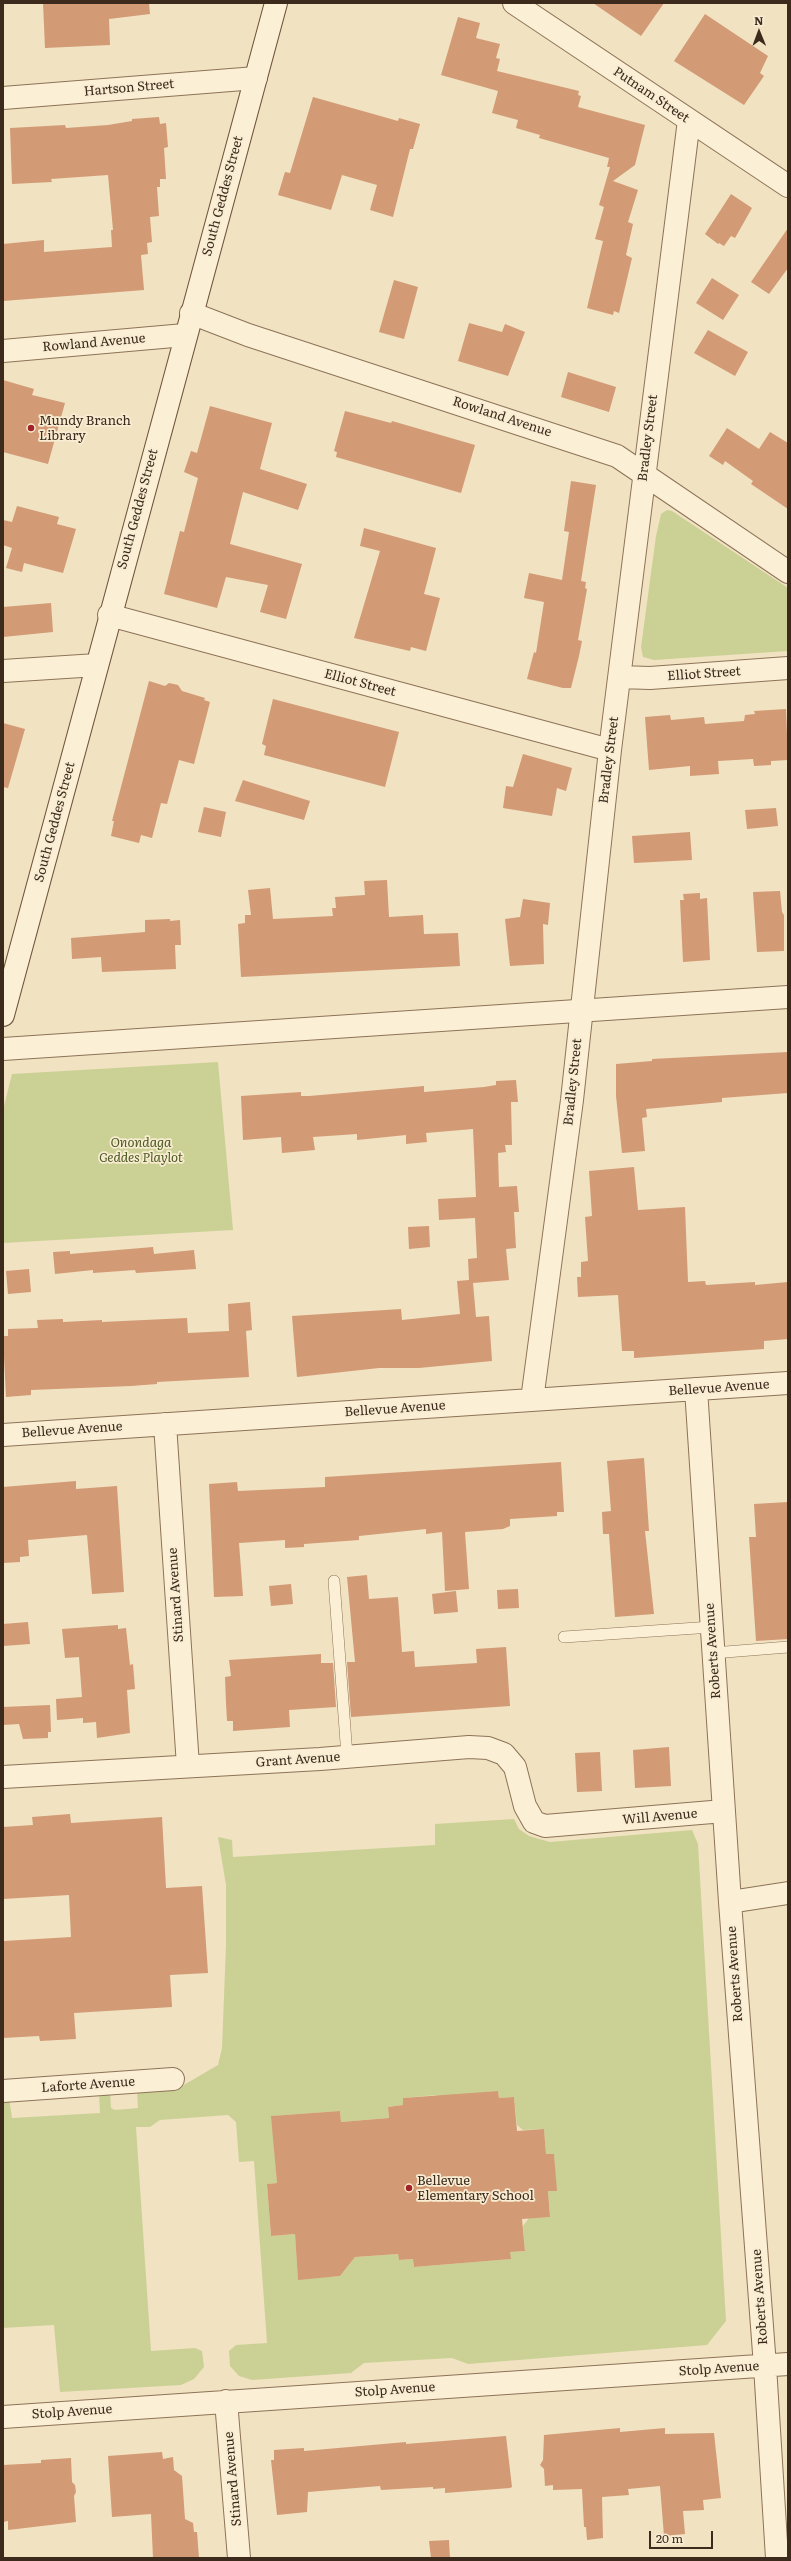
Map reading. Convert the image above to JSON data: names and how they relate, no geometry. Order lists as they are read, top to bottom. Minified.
{"streets":{"street":["Hartson Street","Putnam Street","South Geddes Street","Rowland Avenue","Bradley Street","Elliot Street","Bellevue Avenue","Stinard Avenue","Roberts Avenue","Grant Avenue","Will Avenue","Laforte Avenue","Stolp Avenue"]},"crossings":[["Hartson Street","South Geddes Street"],["Putnam Street","Bradley Street"],["South Geddes Street","Rowland Avenue"],["South Geddes Street","Elliot Street"],["Rowland Avenue","Bradley Street"],["Bradley Street","Elliot Street"],["Bradley Street","Bellevue Avenue"],["Bellevue Avenue","Stinard Avenue"],["Bellevue Avenue","Roberts Avenue"],["Stinard Avenue","Grant Avenue"],["Stinard Avenue","Stolp Avenue"],["Roberts Avenue","Will Avenue"],["Roberts Avenue","Stolp Avenue"],["Grant Avenue","Will Avenue"]],"parks":["Onondaga Geddes Playlot"],"places":["Mundy Branch Library","Bellevue Elementary School"],"scale_bar":"20 m","north":"top"}
